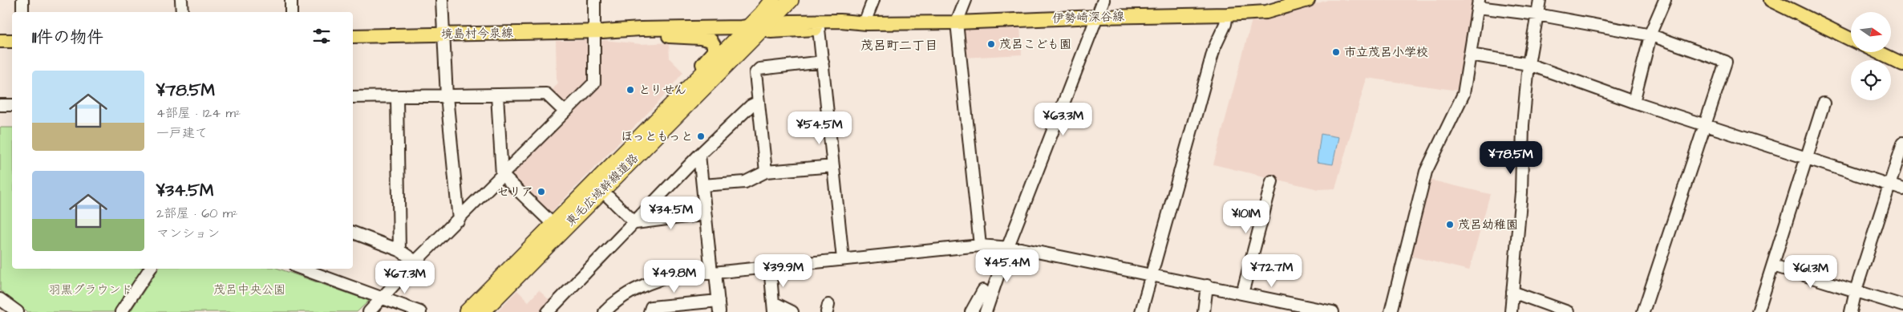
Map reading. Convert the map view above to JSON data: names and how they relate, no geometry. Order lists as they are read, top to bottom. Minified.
{"streets":{"highway":["東毛広域幹線道路"],"main road":["伊勢崎深谷線","境島村今泉線"]},"crossings":[["伊勢崎深谷線","境島村今泉線"],["伊勢崎深谷線","東毛広域幹線道路"],["境島村今泉線","東毛広域幹線道路"]],"districts":["茂呂町二丁目"],"parks":["羽黒グラウンド","茂呂中央公園"],"places":["茂呂こども園","市立茂呂小学校","とりせん","ほっともっと","セリア","茂呂幼稚園"],"north":"right","page":{"heading":"11件の物件","list":[{"name":"¥78.5M","note":"4部屋 · 124 m² · 一戸建て"},{"name":"¥34.5M","note":"2部屋 · 60 m² · マンション"}],"price":["¥63.3M","¥54.5M","¥78.5M","¥34.5M","¥101M","¥45.4M","¥39.9M","¥72.7M","¥61.3M","¥49.8M","¥67.3M"]}}
